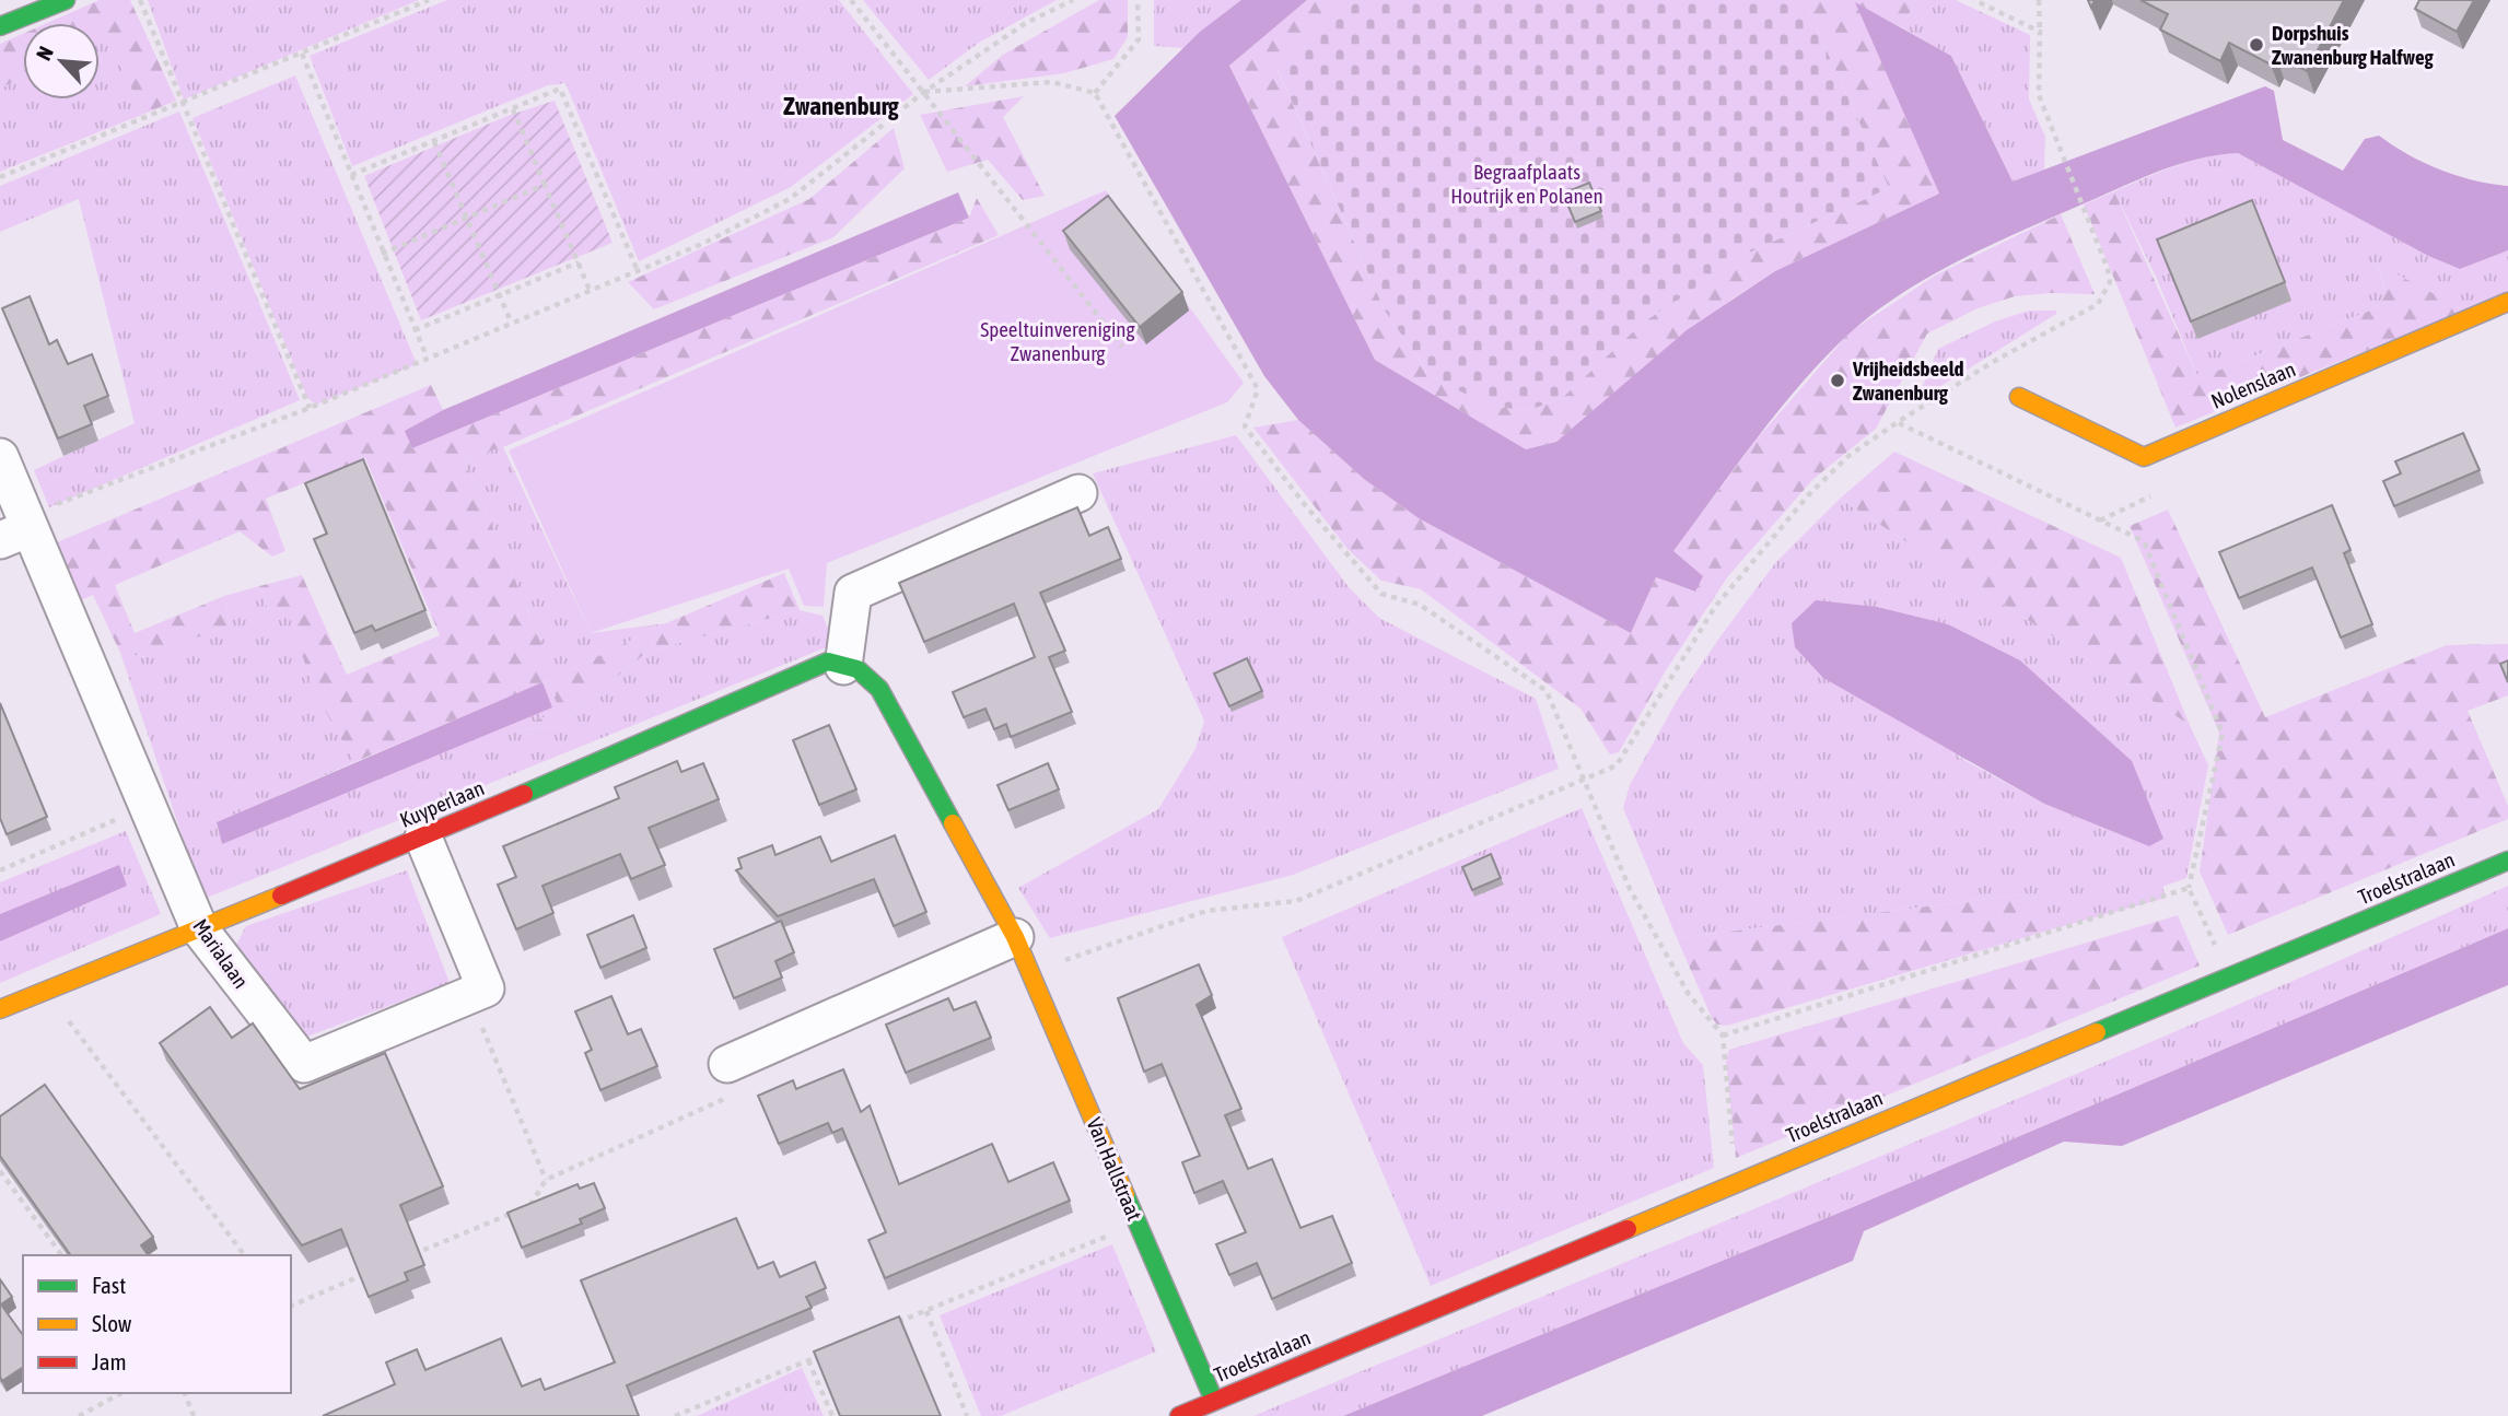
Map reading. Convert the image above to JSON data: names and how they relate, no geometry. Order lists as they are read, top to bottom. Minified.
{"streets":{"street":["Nolenslaan","Kuyperlaan","Troelstralaan","Marialaan","Van Hallstraat"]},"crossings":[["Kuyperlaan","Marialaan"],["Kuyperlaan","Van Hallstraat"],["Troelstralaan","Van Hallstraat"]],"districts":["Zwanenburg"],"parks":["Begraafplaats Houtrijk en Polanen","Speeltuinvereniging Zwanenburg"],"places":["Dorpshuis Zwanenburg Halfweg","Vrijheidsbeeld Zwanenburg"],"legend":["Fast","Slow","Jam"],"north":"top left"}
